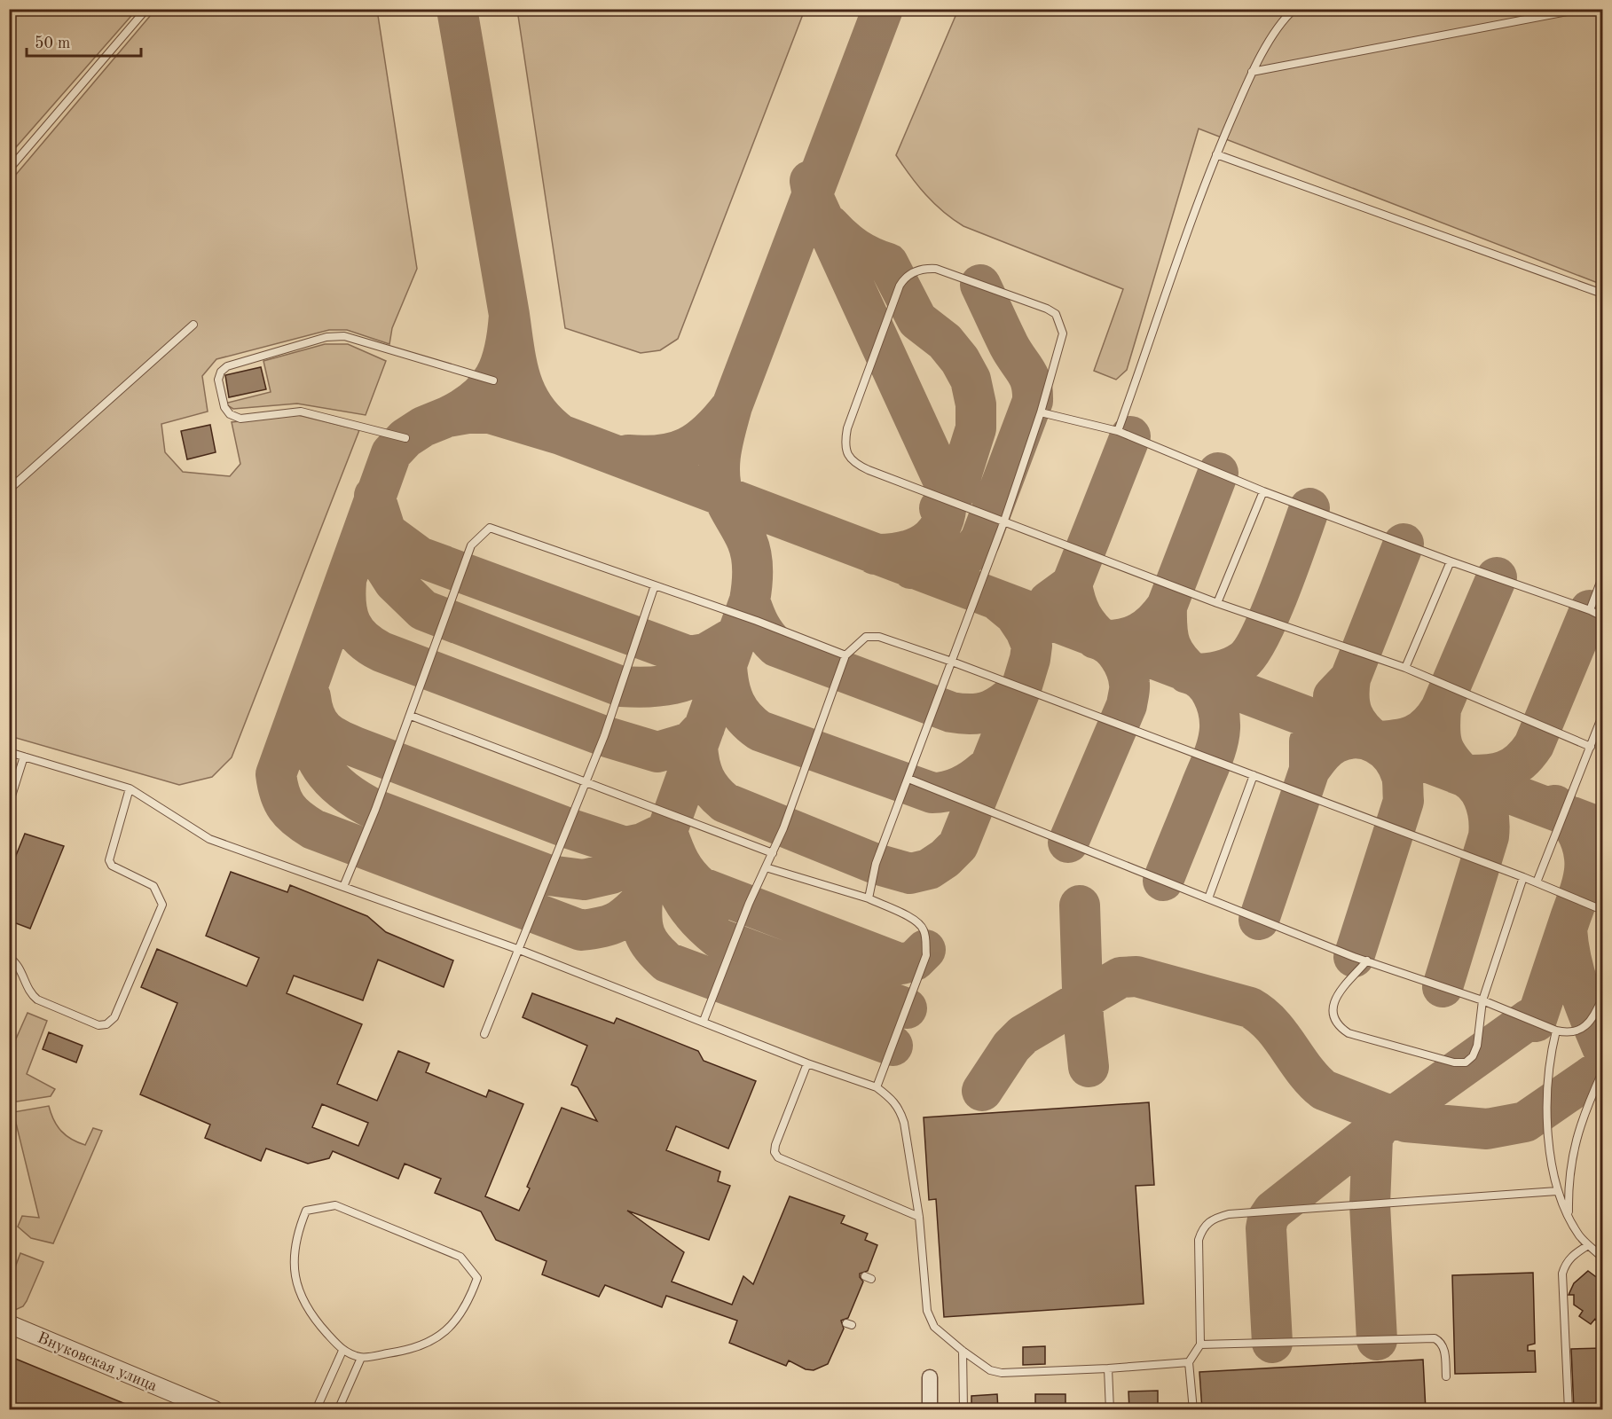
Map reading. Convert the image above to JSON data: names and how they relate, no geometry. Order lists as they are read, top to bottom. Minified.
{"streets":{"street":["Внуковская улица"]},"scale_bar":"50 m"}
